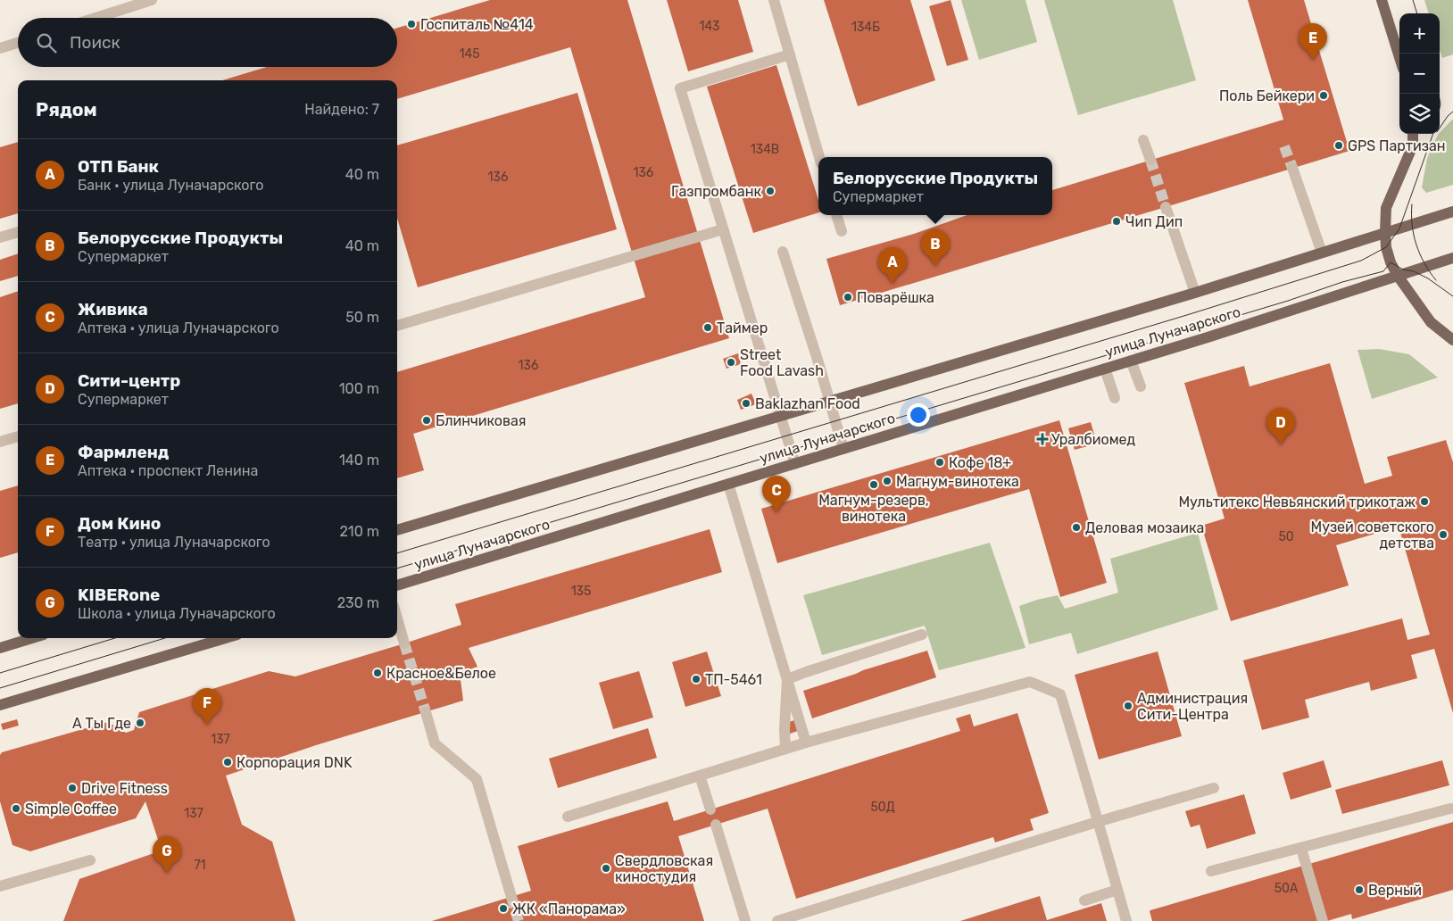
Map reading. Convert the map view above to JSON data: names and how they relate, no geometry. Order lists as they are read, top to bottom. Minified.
{"streets":{"main road":["улица Луначарского"]},"places":{"other":["Госпиталь №414","Поль Бейкери","GPS Партизан","Газпромбанк","Чип Дип","Поварёшка","Таймер","Street Food Lavash","Baklazhan Food","Блинчиковая","Кофе 18+","Магнум-винотека","Магнум-резерв, винотека","Мультитекс Невьянский трикотаж","Деловая мозаика","Музей советского детства","Красное&Белое","ТП-5461","Администрация Сити-Центра","А Ты Где","Корпорация DNK","Drive Fitness","Simple Coffee","Свердловская киностудия","Верный","ЖК «Панорама»"],"health":["Уралбиомед"]},"house_numbers":["143","134Б","145","134В","136","136","136","50","135","137","50Д","137","71","50А"],"page":{"map_buttons":["+","−"],"search":"Поиск","pins":["E","B","A","D","C","F","G"],"heading":["Рядом","Найдено: 7"],"list":[{"mark":"A","name":"ОТП Банк","note":"Банк · улица Луначарского","value":"40 m"},{"mark":"B","name":"Белорусские Продукты","note":"Супермаркет","value":"40 m"},{"mark":"C","name":"Живика","note":"Аптека · улица Луначарского","value":"50 m"},{"mark":"D","name":"Сити-центр","note":"Супермаркет","value":"100 m"},{"mark":"E","name":"Фармленд","note":"Аптека · проспект Ленина","value":"140 m"},{"mark":"F","name":"Дом Кино","note":"Театр · улица Луначарского","value":"210 m"},{"mark":"G","name":"KIBERone","note":"Школа · улица Луначарского","value":"230 m"}],"popup":["Белорусские Продукты","Супермаркет"]}}
